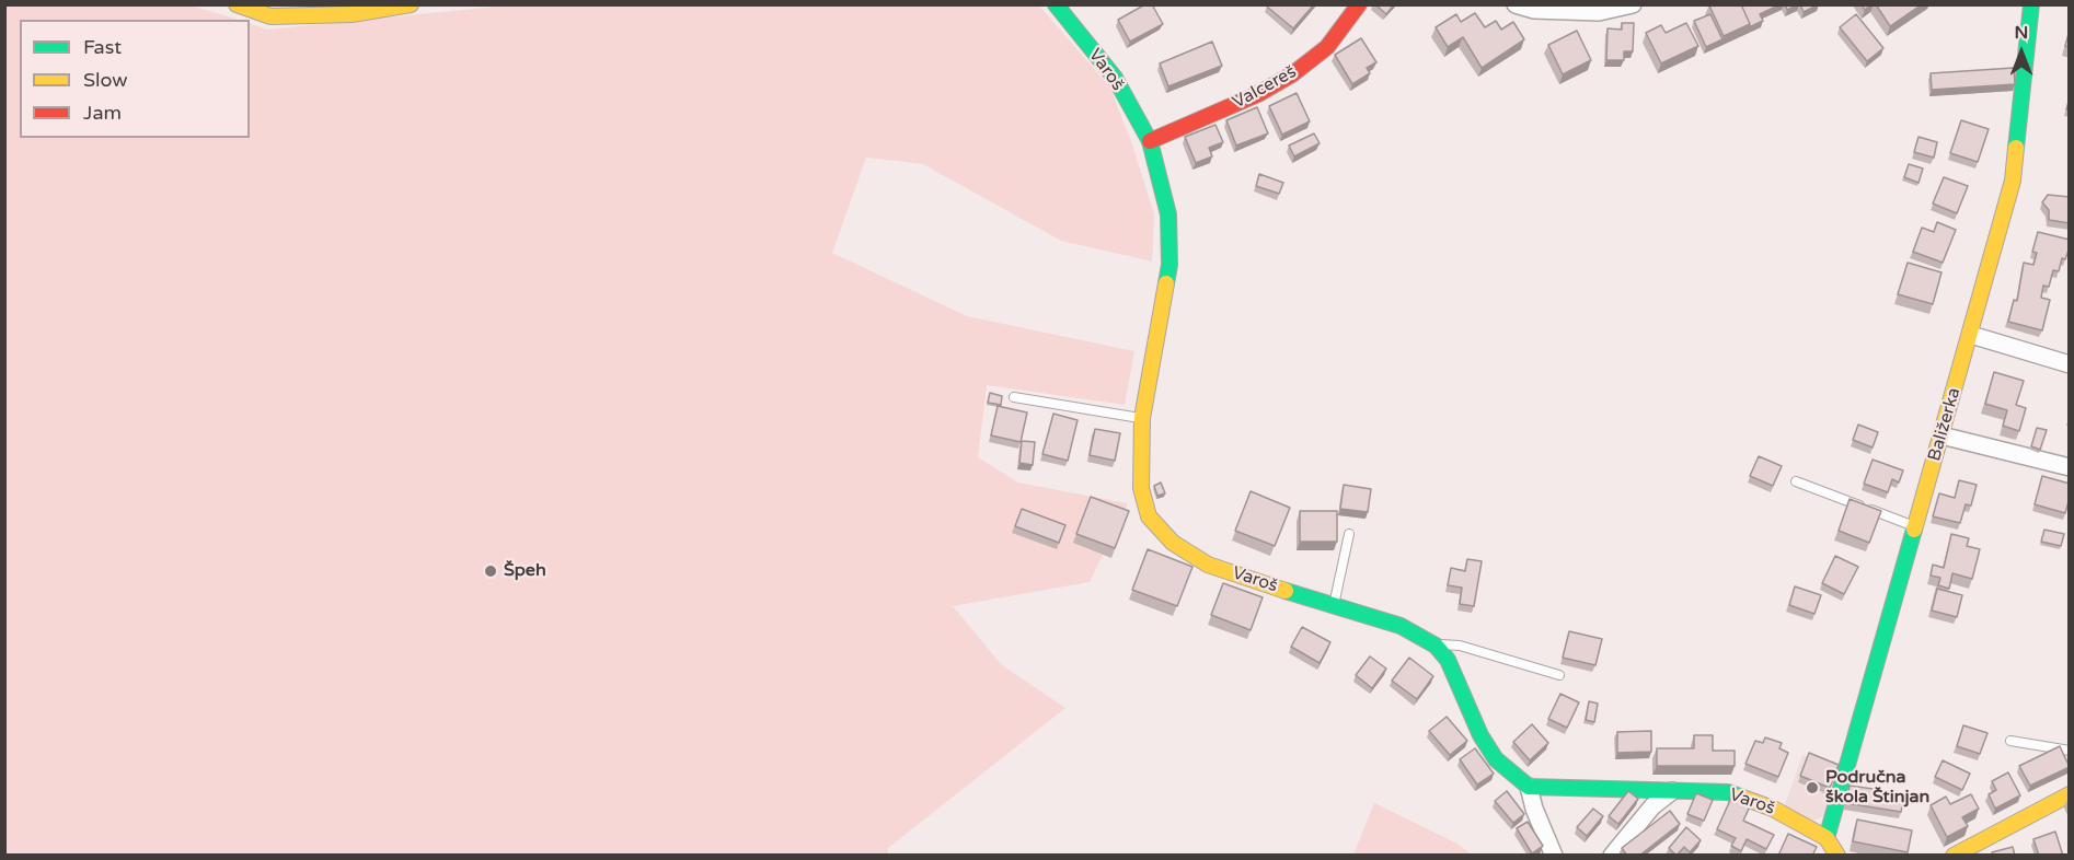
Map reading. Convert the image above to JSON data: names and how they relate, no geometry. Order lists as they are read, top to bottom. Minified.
{"streets":{"main road":["Varoš","Valcereš","Baližerka"]},"crossings":[["Varoš","Valcereš"],["Varoš","Baližerka"]],"places":["Špeh","Područna škola Štinjan"],"legend":["Fast","Slow","Jam"],"north":"top"}
